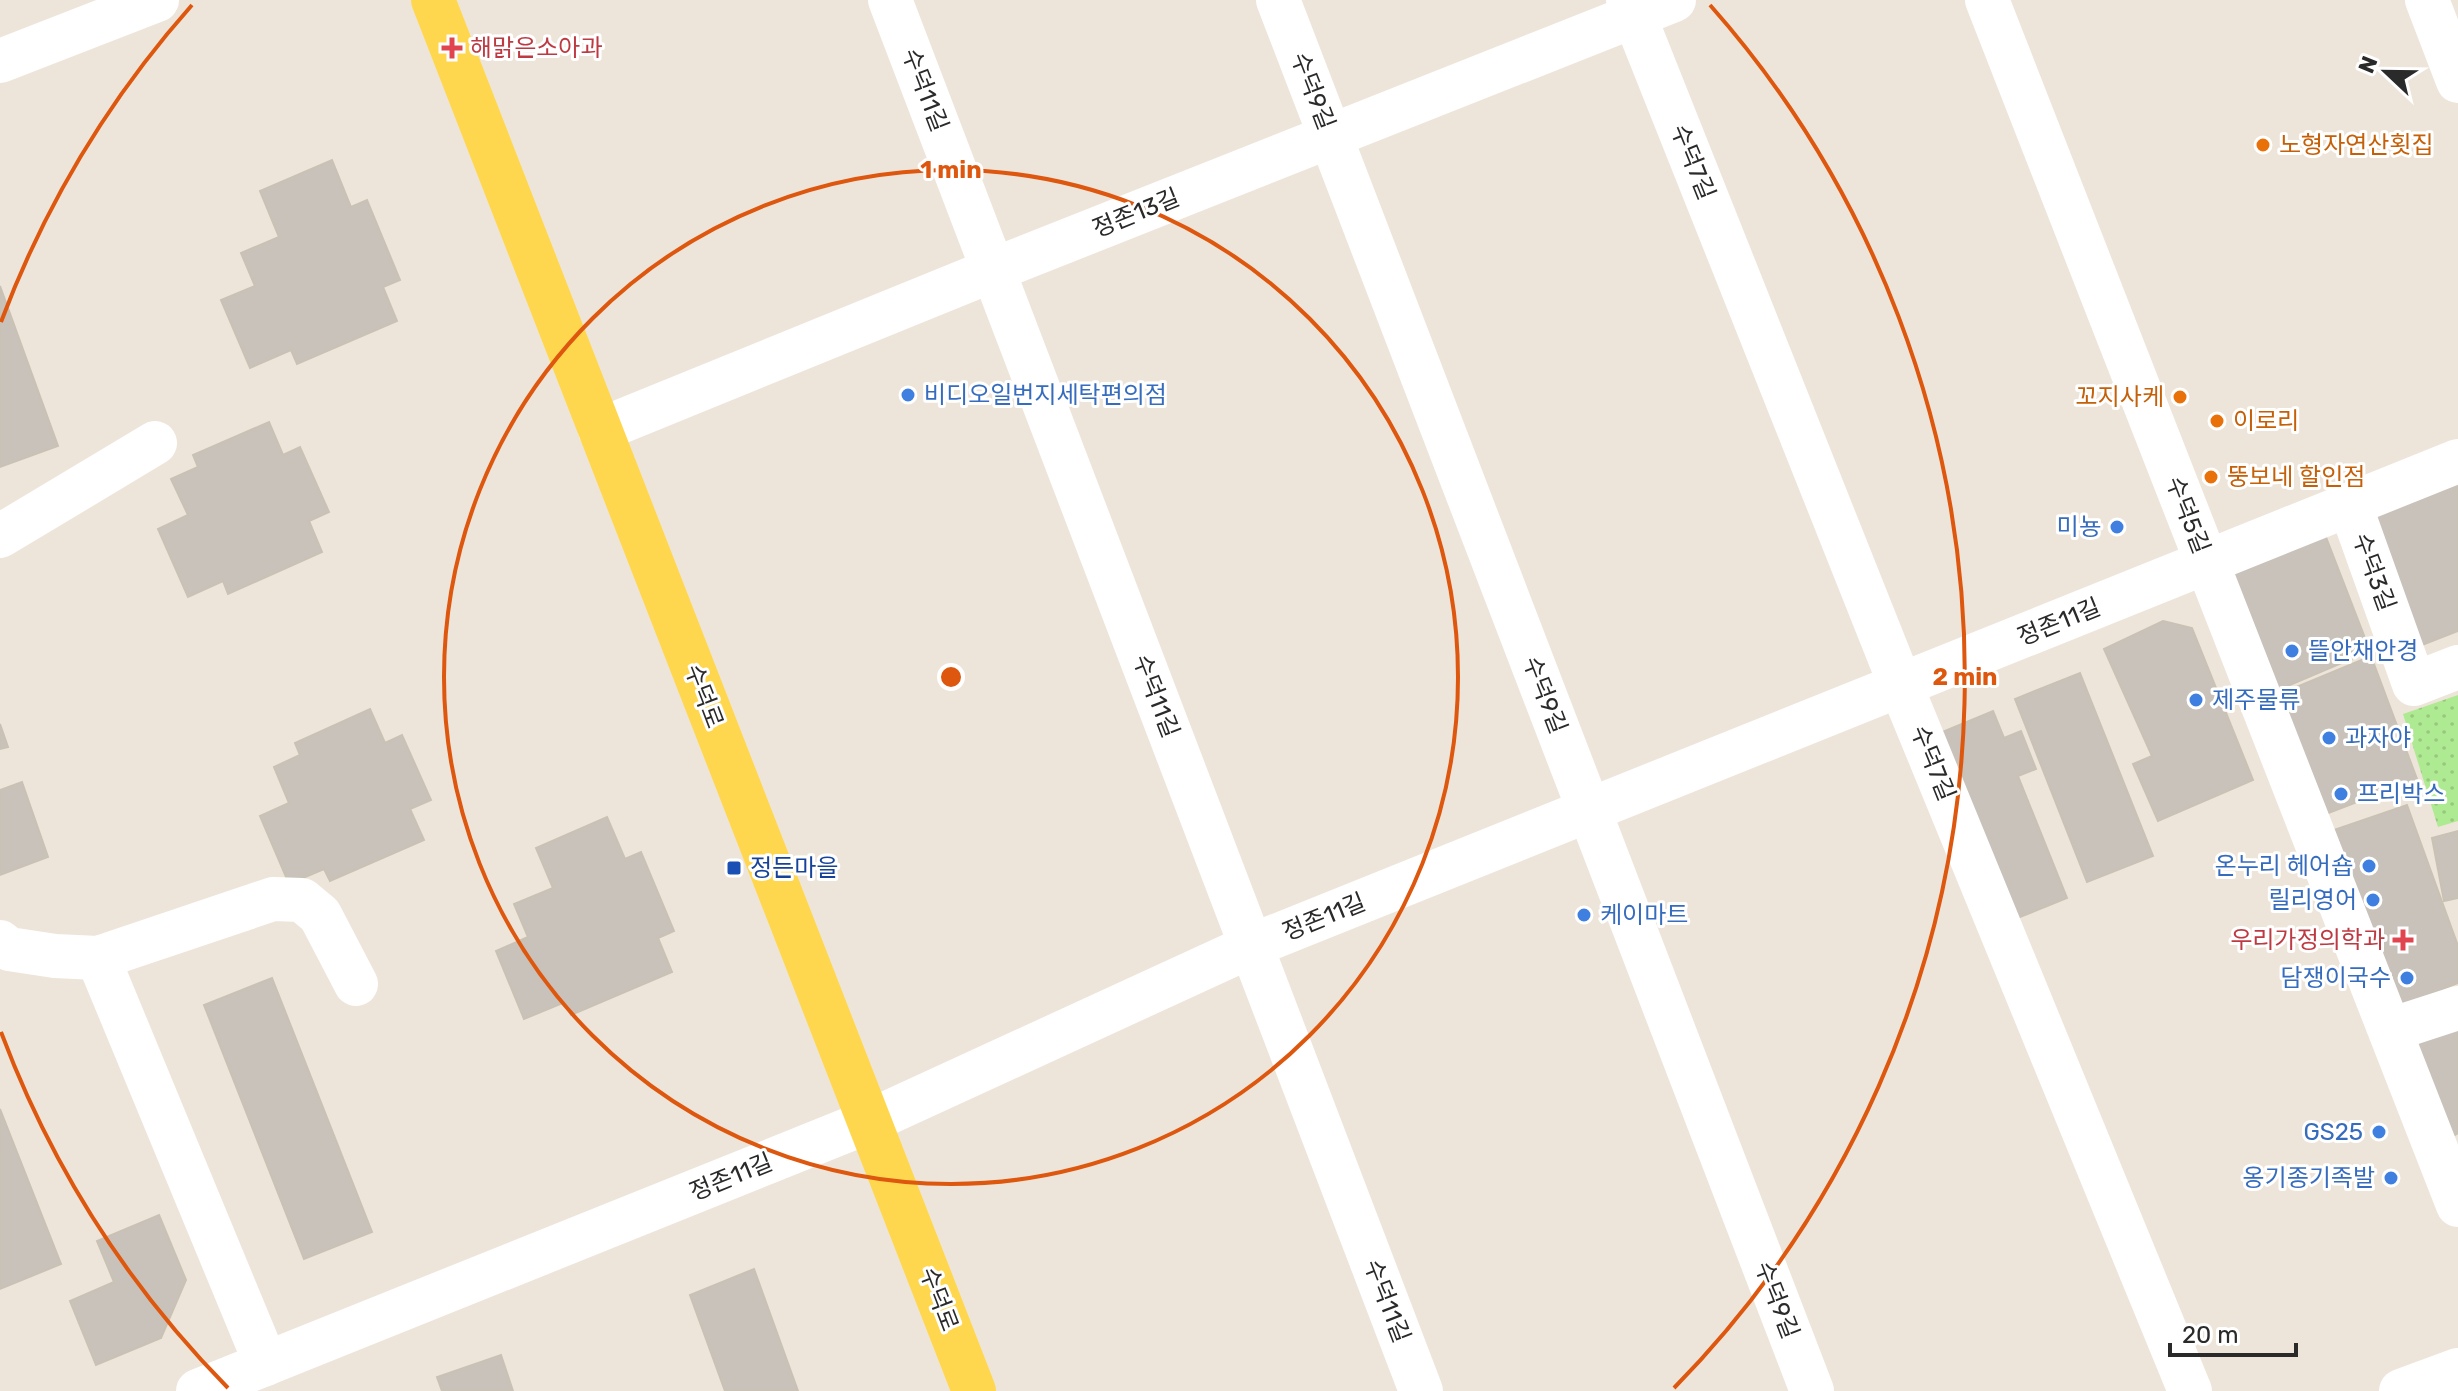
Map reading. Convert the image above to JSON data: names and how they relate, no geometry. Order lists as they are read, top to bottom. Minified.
{"streets":{"main road":["수덕로"],"street":["수덕11길","수덕9길","수덕7길","정존13길","수덕5길","수덕3길","정존11길"]},"crossings":[["수덕11길","정존13길"],["수덕11길","정존11길"],["수덕9길","정존13길"],["수덕9길","정존11길"],["수덕7길","정존13길"],["수덕7길","정존11길"],["정존13길","수덕로"],["수덕5길","정존11길"],["수덕3길","정존11길"],["정존11길","수덕로"]],"places":{"health":["해맑은소아과","우리가정의학과"],"other":["노형자연산횟집","비디오일번지세탁편의점","꼬지사케","이로리","뚱보네 할인점","미뇽","뜰안채안경","제주물류","과자야","프리박스","온누리 헤어숍","릴리영어","케이마트","담쟁이국수","GS25","옹기종기족발"],"transit":["정든마을"]},"scale_bar":"20 m","north":"left","rings":["1 min","2 min"]}
